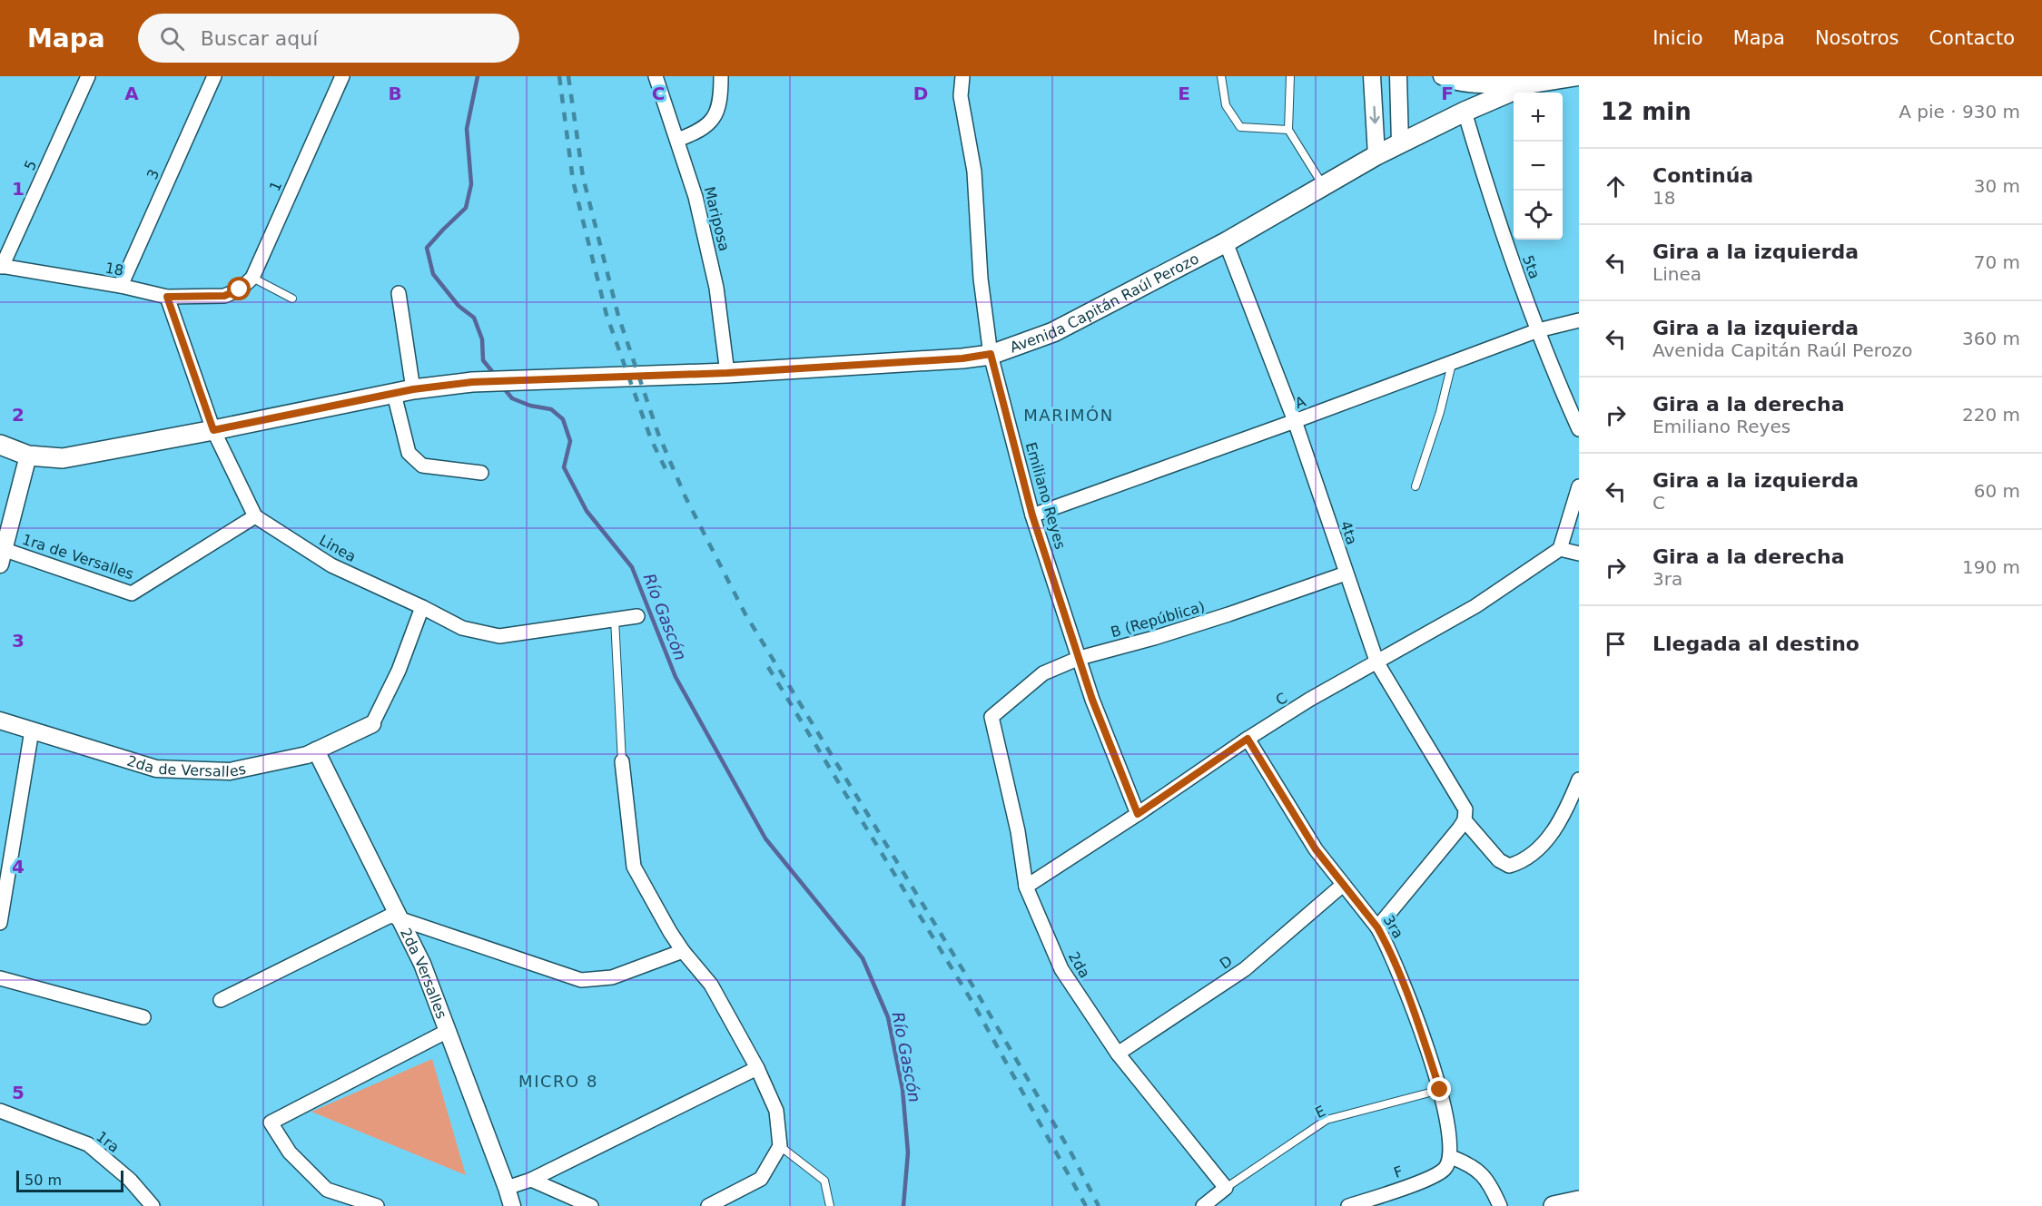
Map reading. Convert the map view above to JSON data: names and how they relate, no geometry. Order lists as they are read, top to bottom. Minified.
{"streets":{"main road":["Avenida Capitán Raúl Perozo"],"street":["5","3","1","Mariposa","5ta","18","A","Emiliano Reyes","4ta","Linea","1ra de Versalles","B (República)","C","2da de Versalles","3ra","D","2da","2da Versalles","1ra","F"],"lane":["E"]},"crossings":[["5","18"],["3","18"],["1","18"],["Mariposa","Avenida Capitán Raúl Perozo"],["5ta","A"],["Avenida Capitán Raúl Perozo","Emiliano Reyes"],["Avenida Capitán Raúl Perozo","4ta"],["A","Emiliano Reyes"],["A","4ta"],["Emiliano Reyes","B (República)"],["Emiliano Reyes","C"],["4ta","B (República)"],["4ta","C"],["Linea","1ra de Versalles"],["B (República)","2da"],["C","3ra"],["C","2da"],["2da de Versalles","2da Versalles"],["3ra","D"],["3ra","E"],["3ra","F"],["D","2da"],["2da","E"]],"districts":["MARIMÓN","MICRO 8"],"water":["Río Gascón"],"scale_bar":"50 m","page":{"header":"Mapa","search":"Buscar aquí","nav":["Inicio","Mapa","Nosotros","Contacto"],"heading":["12 min","A pie · 930 m"],"map_buttons":["+","−"],"list":[["Continúa","18","30 m"],["Gira a la izquierda","Linea","70 m"],["Gira a la izquierda","Avenida Capitán Raúl Perozo","360 m"],["Gira a la derecha","Emiliano Reyes","220 m"],["Gira a la izquierda","C","60 m"],["Gira a la derecha","3ra","190 m"],"Llegada al destino"],"scale":"50 m"},"grid":{"columns":["A","B","C","D","E","F"],"rows":["1","2","3","4","5"]}}
